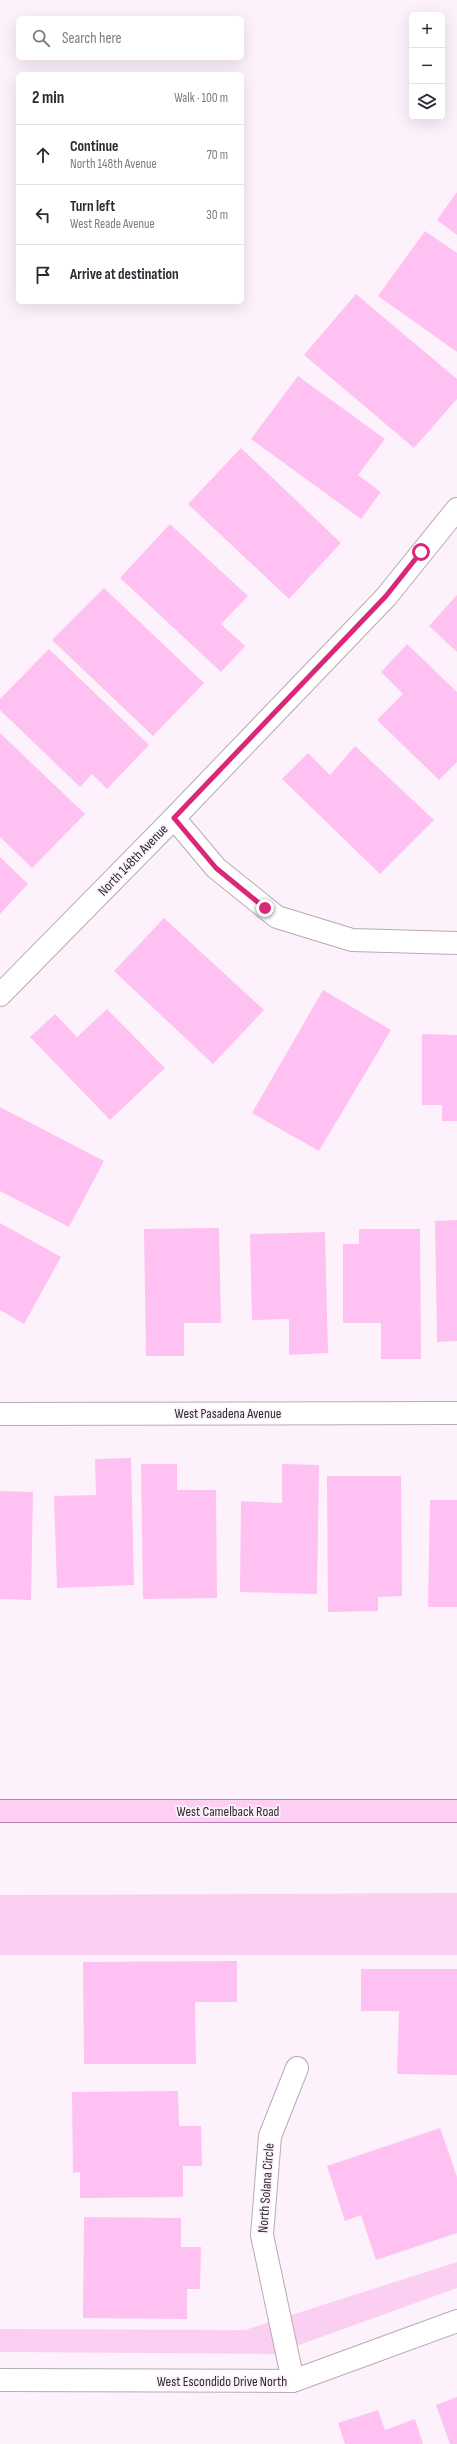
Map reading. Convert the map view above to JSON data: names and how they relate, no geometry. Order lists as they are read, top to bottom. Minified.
{"streets":{"main road":["West Camelback Road"],"street":["North 148th Avenue","West Pasadena Avenue","North Solana Circle","West Escondido Drive North"]},"crossings":[["North Solana Circle","West Escondido Drive North"]],"page":{"map_buttons":["+","−"],"search":"Search here","heading":["2 min","Walk · 100 m"],"list":[["Continue","North 148th Avenue","70 m"],["Turn left","West Reade Avenue","30 m"],"Arrive at destination"]}}
